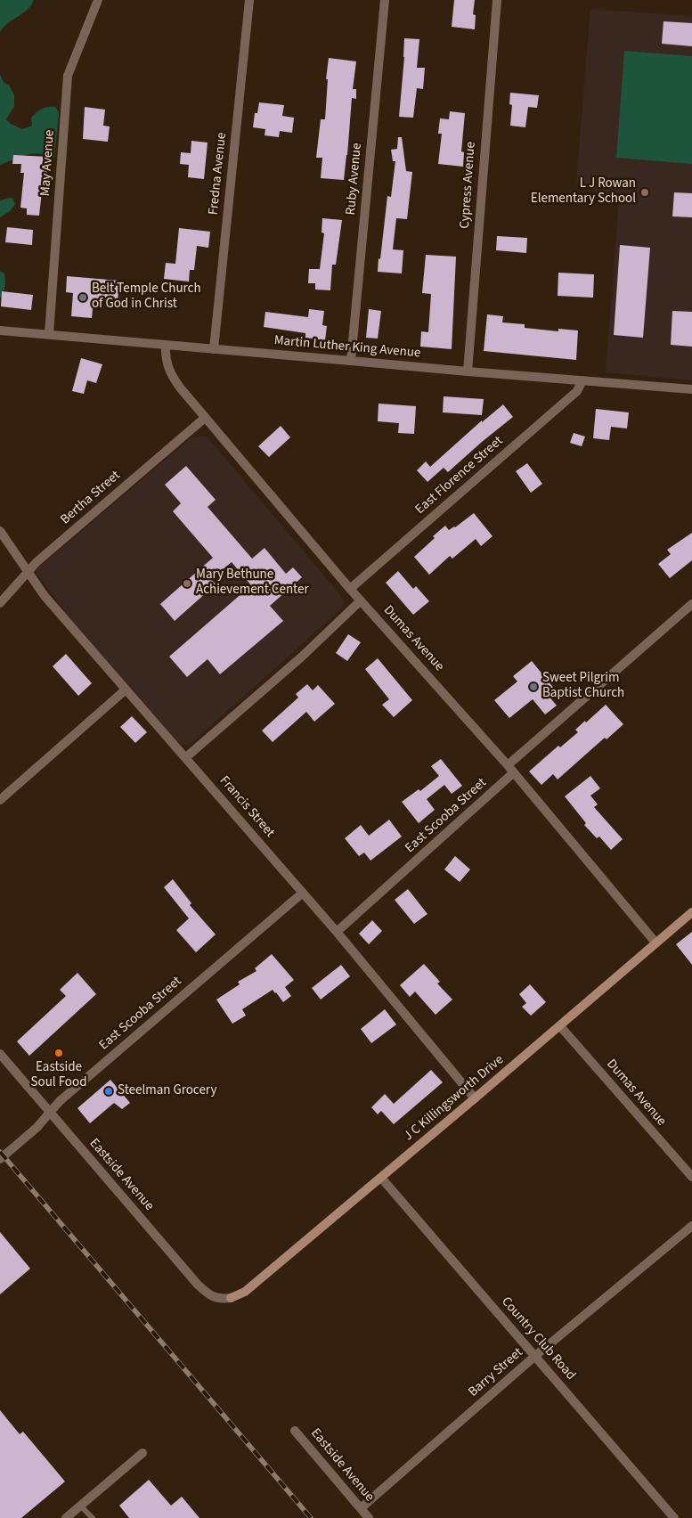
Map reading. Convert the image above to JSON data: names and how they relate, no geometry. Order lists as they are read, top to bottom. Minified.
{"streets":{"main road":["J C Killingsworth Drive"],"street":["May Avenue","Fredna Avenue","Ruby Avenue","Cypress Avenue","Martin Luther King Avenue","East Florence Street","Bertha Street","Dumas Avenue","Francis Street","East Scooba Street","Eastside Avenue","Country Club Road","Barry Street"]},"crossings":[["May Avenue","Martin Luther King Avenue"],["Fredna Avenue","Martin Luther King Avenue"],["Ruby Avenue","Martin Luther King Avenue"],["Cypress Avenue","Martin Luther King Avenue"],["Martin Luther King Avenue","East Florence Street"],["Martin Luther King Avenue","Dumas Avenue"],["East Florence Street","Dumas Avenue"],["Bertha Street","Dumas Avenue"],["Bertha Street","Francis Street"],["Dumas Avenue","East Scooba Street"],["Dumas Avenue","J C Killingsworth Drive"],["Francis Street","East Scooba Street"],["Francis Street","J C Killingsworth Drive"],["East Scooba Street","Eastside Avenue"],["J C Killingsworth Drive","Eastside Avenue"],["J C Killingsworth Drive","Country Club Road"],["Eastside Avenue","Barry Street"],["Country Club Road","Barry Street"]],"places":["L J Rowan Elementary School","Belt Temple Church of God in Christ","Mary Bethune Achievement Center","Sweet Pilgrim Baptist Church","Eastside Soul Food","Steelman Grocery"]}
